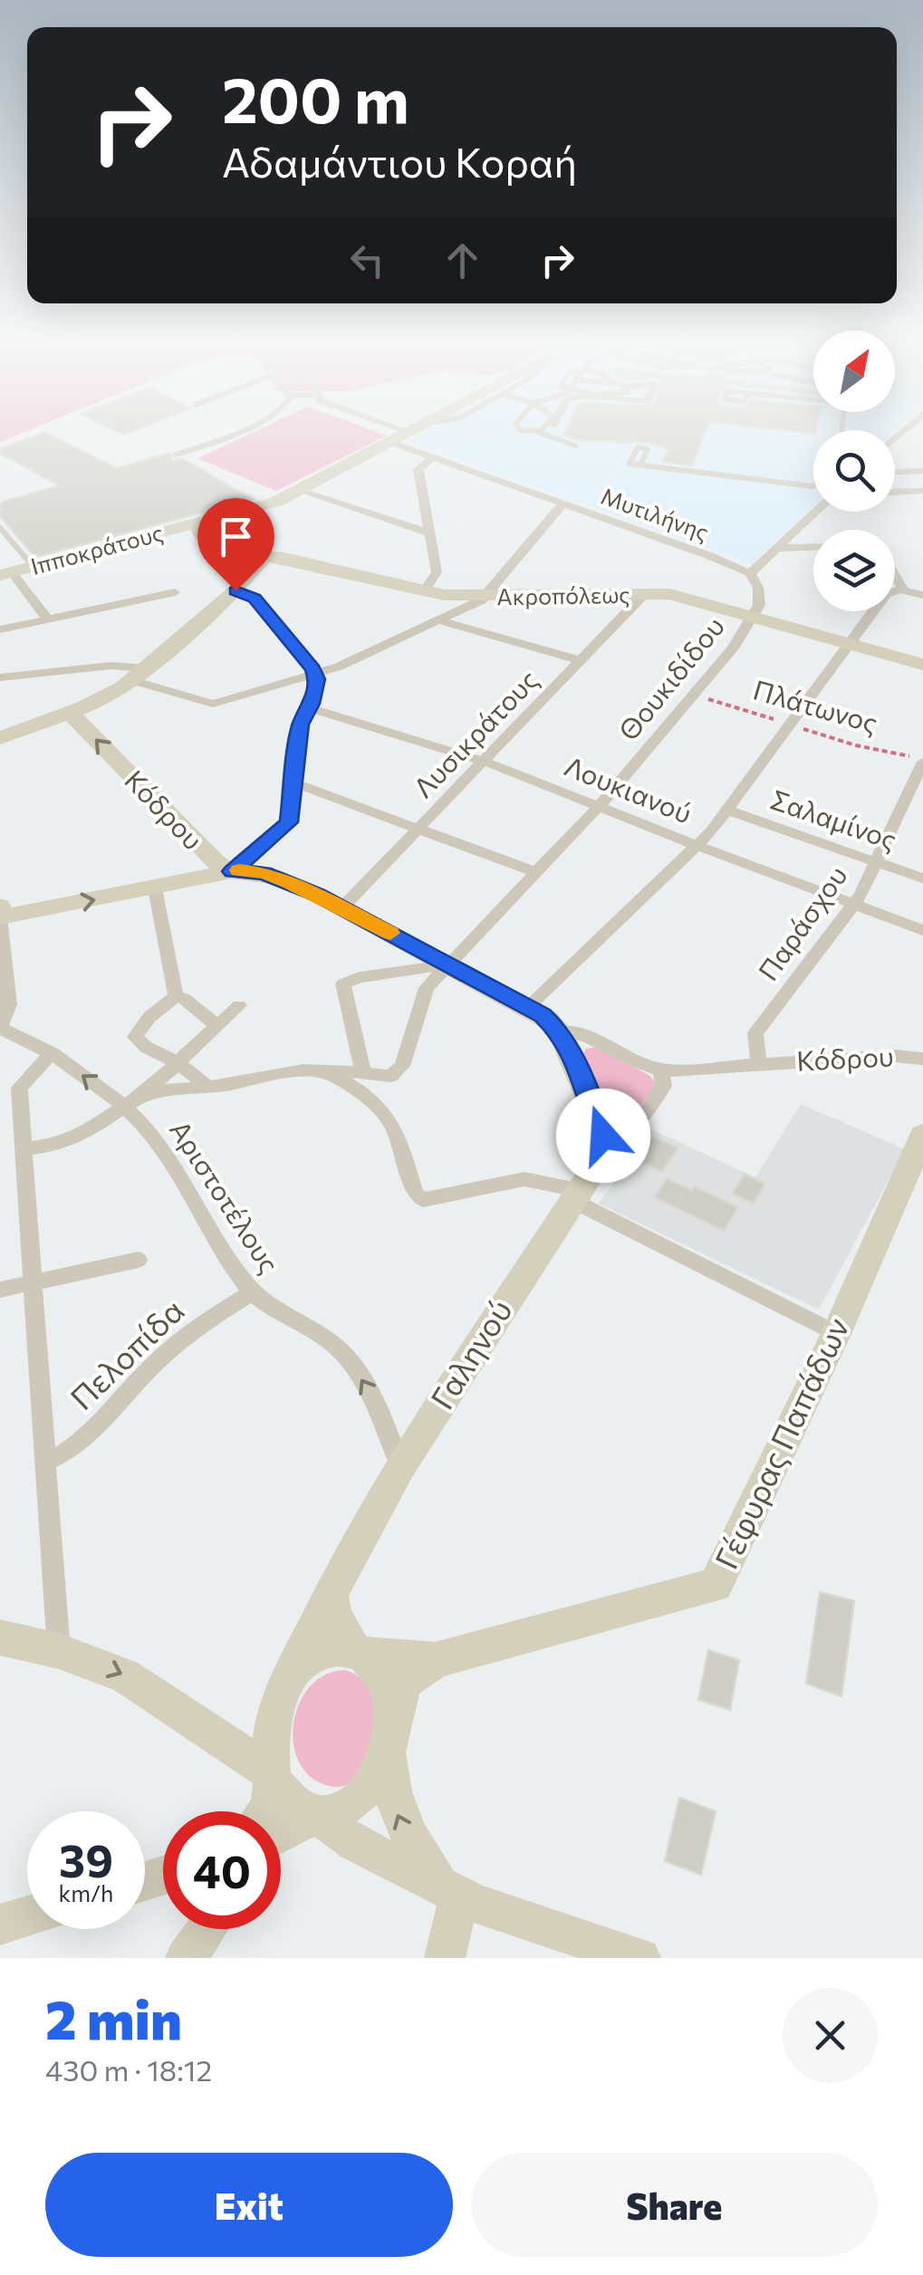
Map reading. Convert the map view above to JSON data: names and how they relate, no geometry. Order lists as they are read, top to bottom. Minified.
{"streets":{"street":["Μυτιλήνης","Ιπποκράτους","Ακροπόλεως","Θουκιδίδου","Λυσικράτους","Λουκιανού","Κόδρου","Σαλαμίνος","Παράσχου","Αριστοτέλους","Πελοπίδα","Γαληνού","Γέφυρας Παπάδων"],"path":["Πλάτωνος"]},"crossings":[["Μυτιλήνης","Ιπποκράτους"],["Μυτιλήνης","Θουκιδίδου"],["Ιπποκράτους","Ακροπόλεως"],["Ακροπόλεως","Θουκιδίδου"],["Ακροπόλεως","Λυσικράτους"],["Θουκιδίδου","Πλάτωνος"],["Θουκιδίδου","Λουκιανού"],["Θουκιδίδου","Κόδρου"],["Πλάτωνος","Παράσχου"],["Λυσικράτους","Λουκιανού"],["Λυσικράτους","Κόδρου"],["Λουκιανού","Παράσχου"],["Κόδρου","Παράσχου"],["Κόδρου","Γαληνού"],["Σαλαμίνος","Παράσχου"],["Αριστοτέλους","Πελοπίδα"],["Αριστοτέλους","Γαληνού"],["Γαληνού","Γέφυρας Παπάδων"]],"one_way":["Αριστοτέλους"],"north":"top right","page":{"turn":["200 m","Αδαμάντιου Κοραή"],"speed":"39 km/h","limit":"40","heading":["2 min","430 m · 18:12"],"buttons":["Exit","Share"]}}
